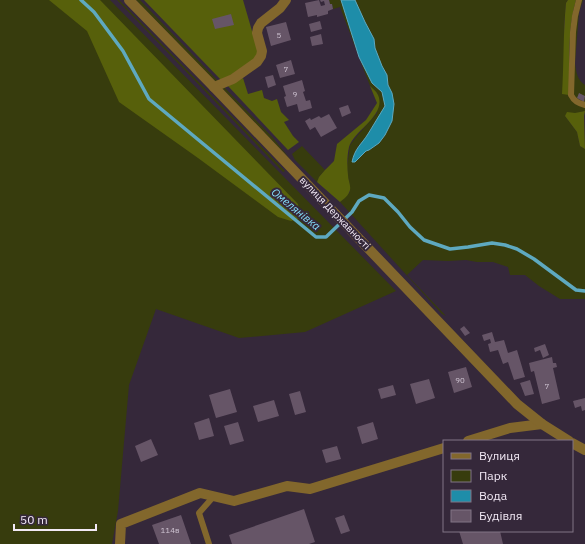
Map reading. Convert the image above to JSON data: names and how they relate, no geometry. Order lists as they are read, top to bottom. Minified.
{"streets":{"street":["вулиця Державності"]},"water":["Омелянівка"],"house_numbers":["5","7","9","90","7","114в"],"legend":["Вулиця","Парк","Вода","Будівля"],"scale_bar":"50 m"}
